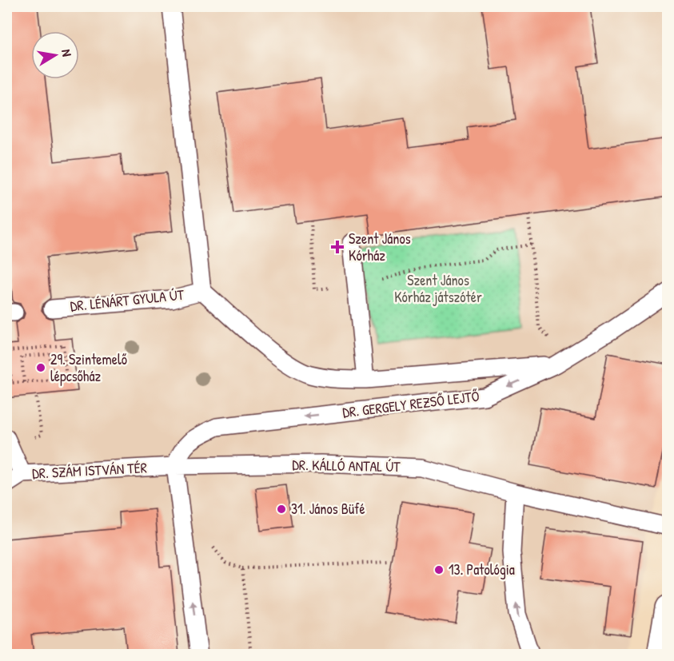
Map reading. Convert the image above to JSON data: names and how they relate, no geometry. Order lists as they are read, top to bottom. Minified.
{"streets":{"lane":["DR. LÉNÁRT GYULA ÚT","DR. GERGELY REZSŐ LEJTŐ","DR. KÁLLÓ ANTAL ÚT","DR. SZÁM ISTVÁN TÉR"]},"crossings":[["DR. GERGELY REZSŐ LEJTŐ","DR. KÁLLÓ ANTAL ÚT"],["DR. GERGELY REZSŐ LEJTŐ","DR. SZÁM ISTVÁN TÉR"],["DR. KÁLLÓ ANTAL ÚT","DR. SZÁM ISTVÁN TÉR"]],"parks":["Szent János Kórház játszótér"],"places":{"health":["Szent János Kórház"],"other":["29. Szintemelő lépcsőház","31. János Büfé","13. Patológia"]},"north":"right"}
